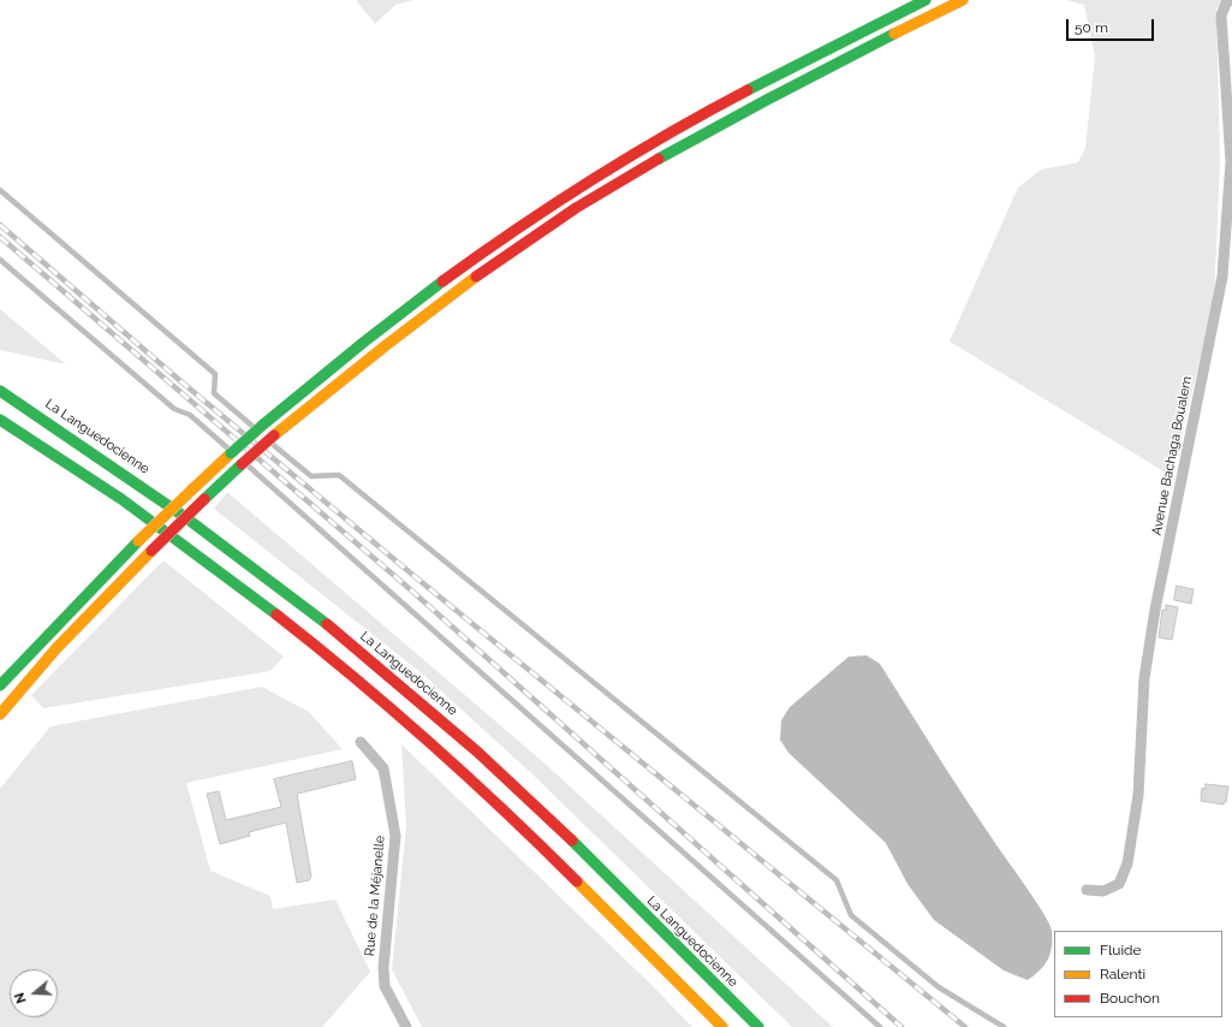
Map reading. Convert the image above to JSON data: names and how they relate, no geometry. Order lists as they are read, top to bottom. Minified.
{"streets":{"highway":["La Languedocienne"],"street":["Avenue Bachaga Boualem","Rue de la Méjanelle"]},"legend":["Fluide","Ralenti","Bouchon"],"scale_bar":"50 m","north":"left"}
